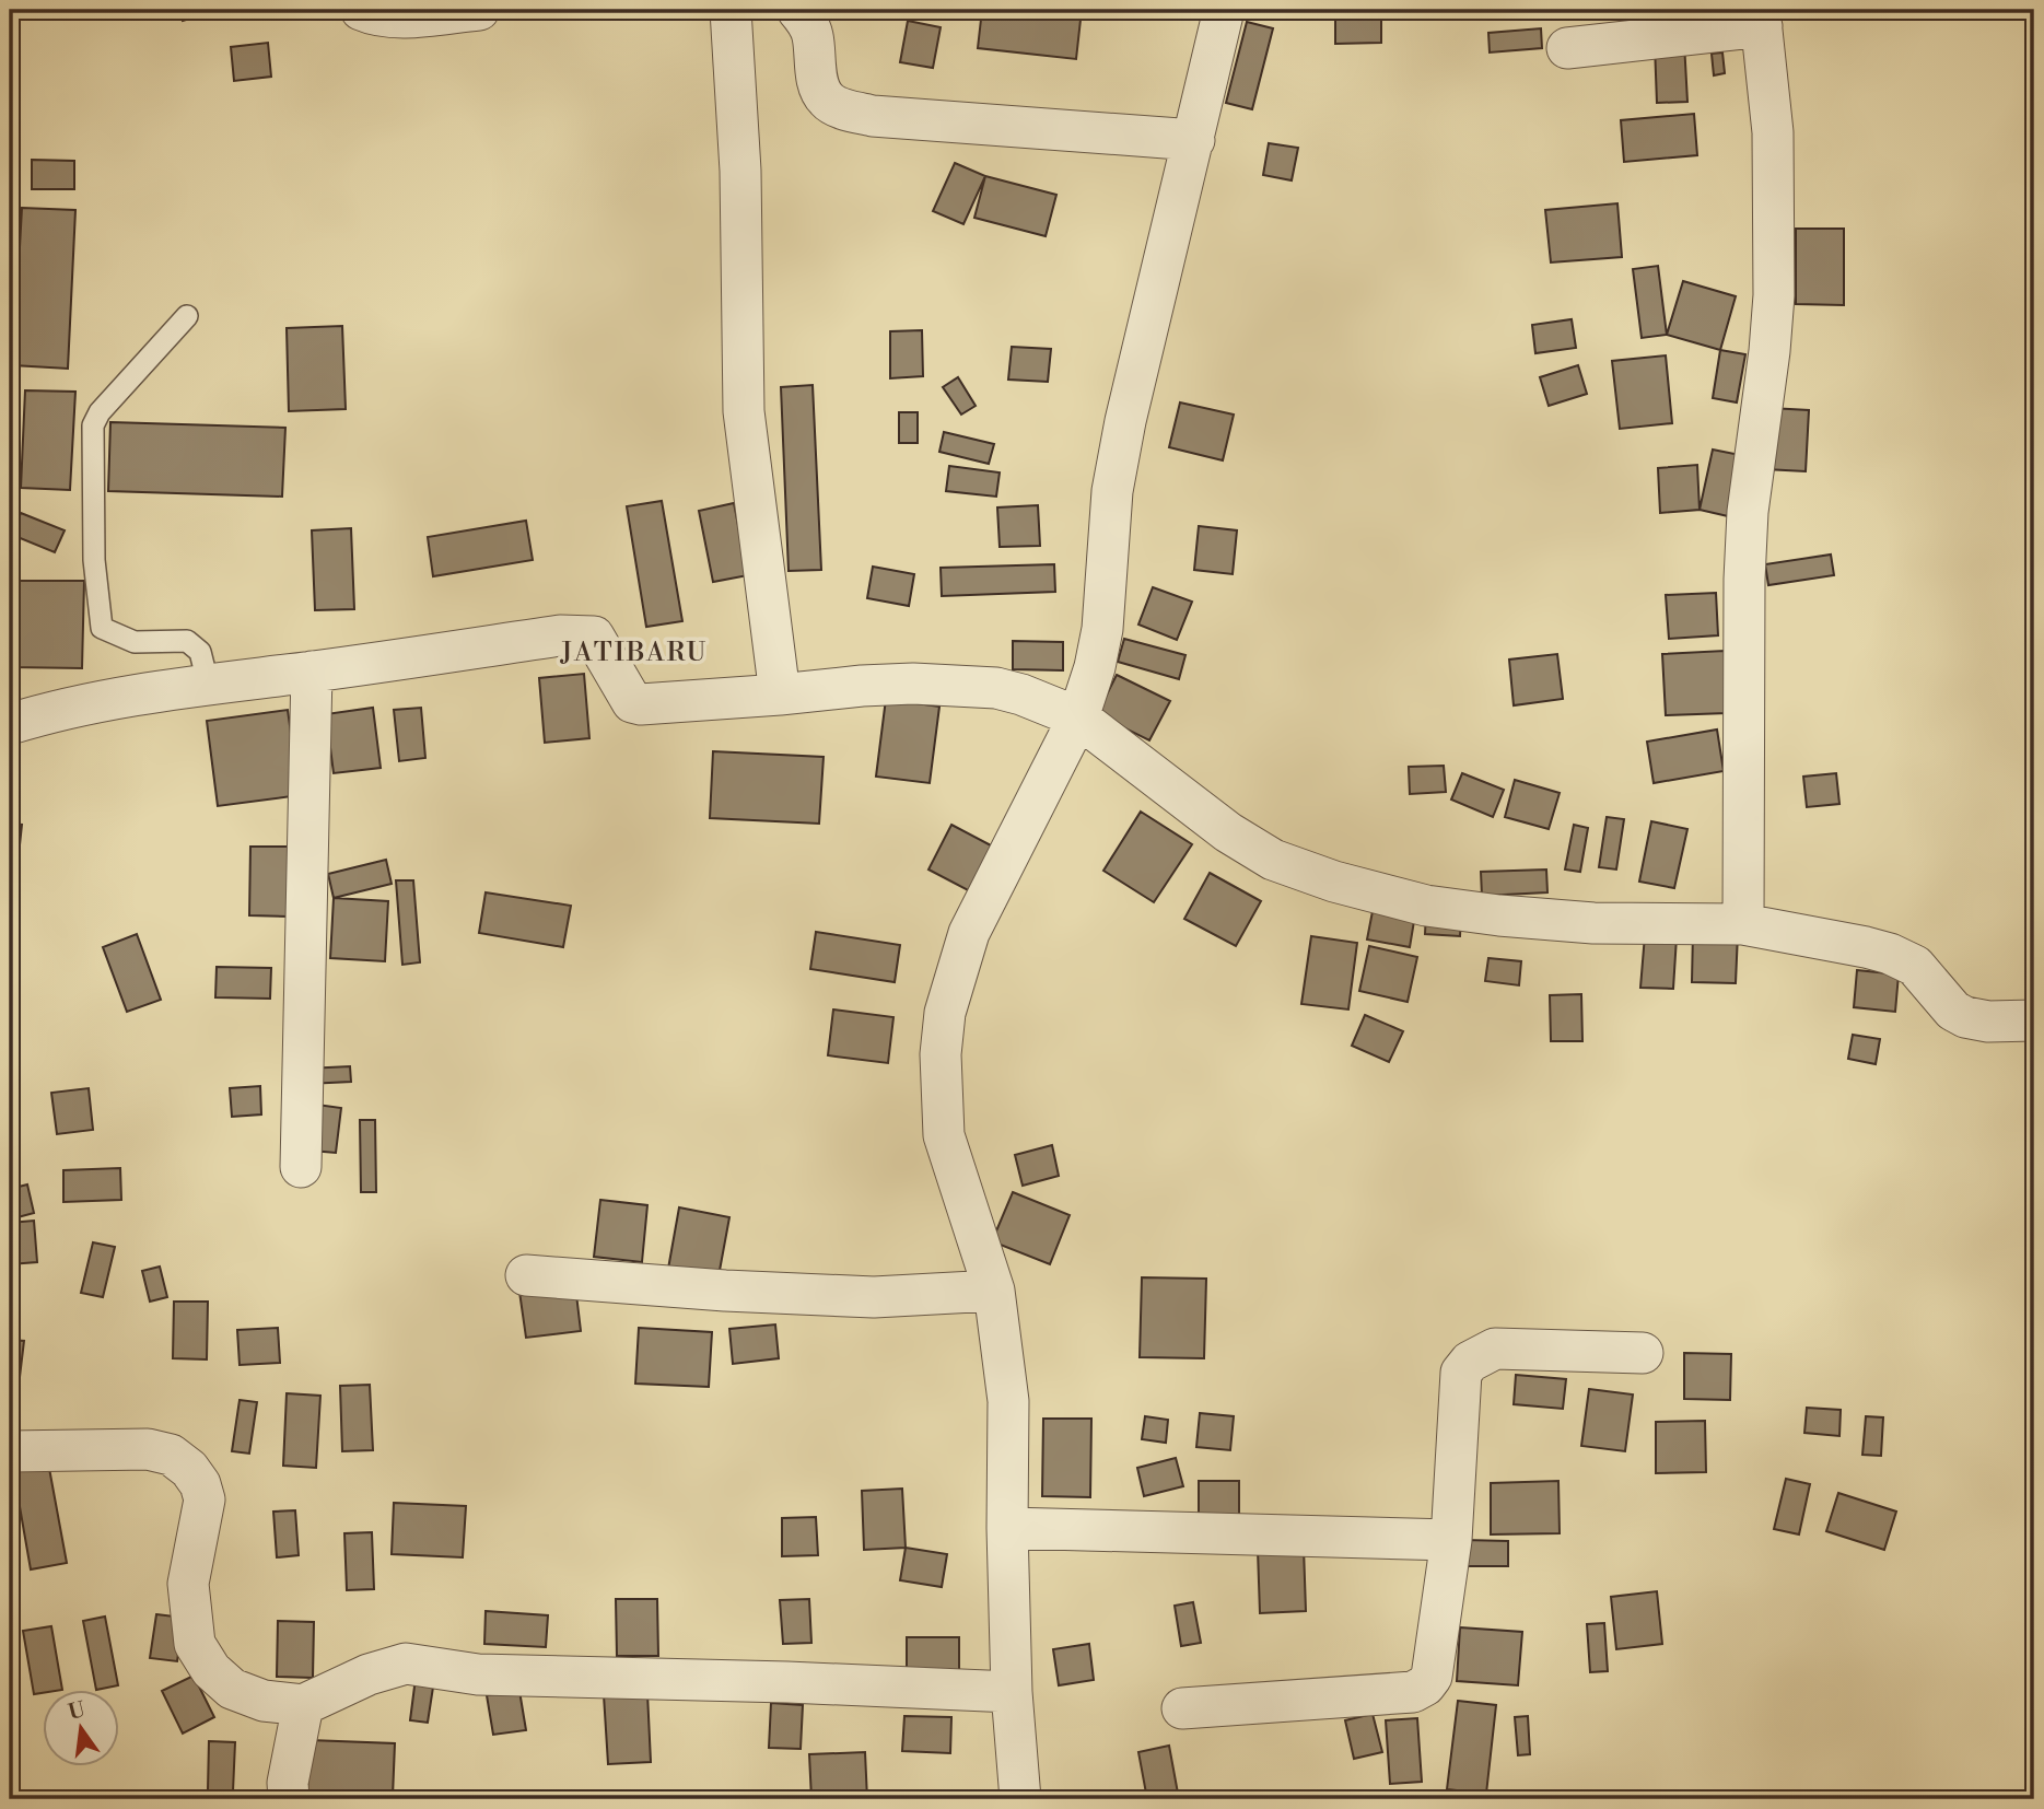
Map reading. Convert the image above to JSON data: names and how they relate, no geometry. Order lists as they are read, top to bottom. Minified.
{"districts":["JATIBARU"],"north":"top"}
